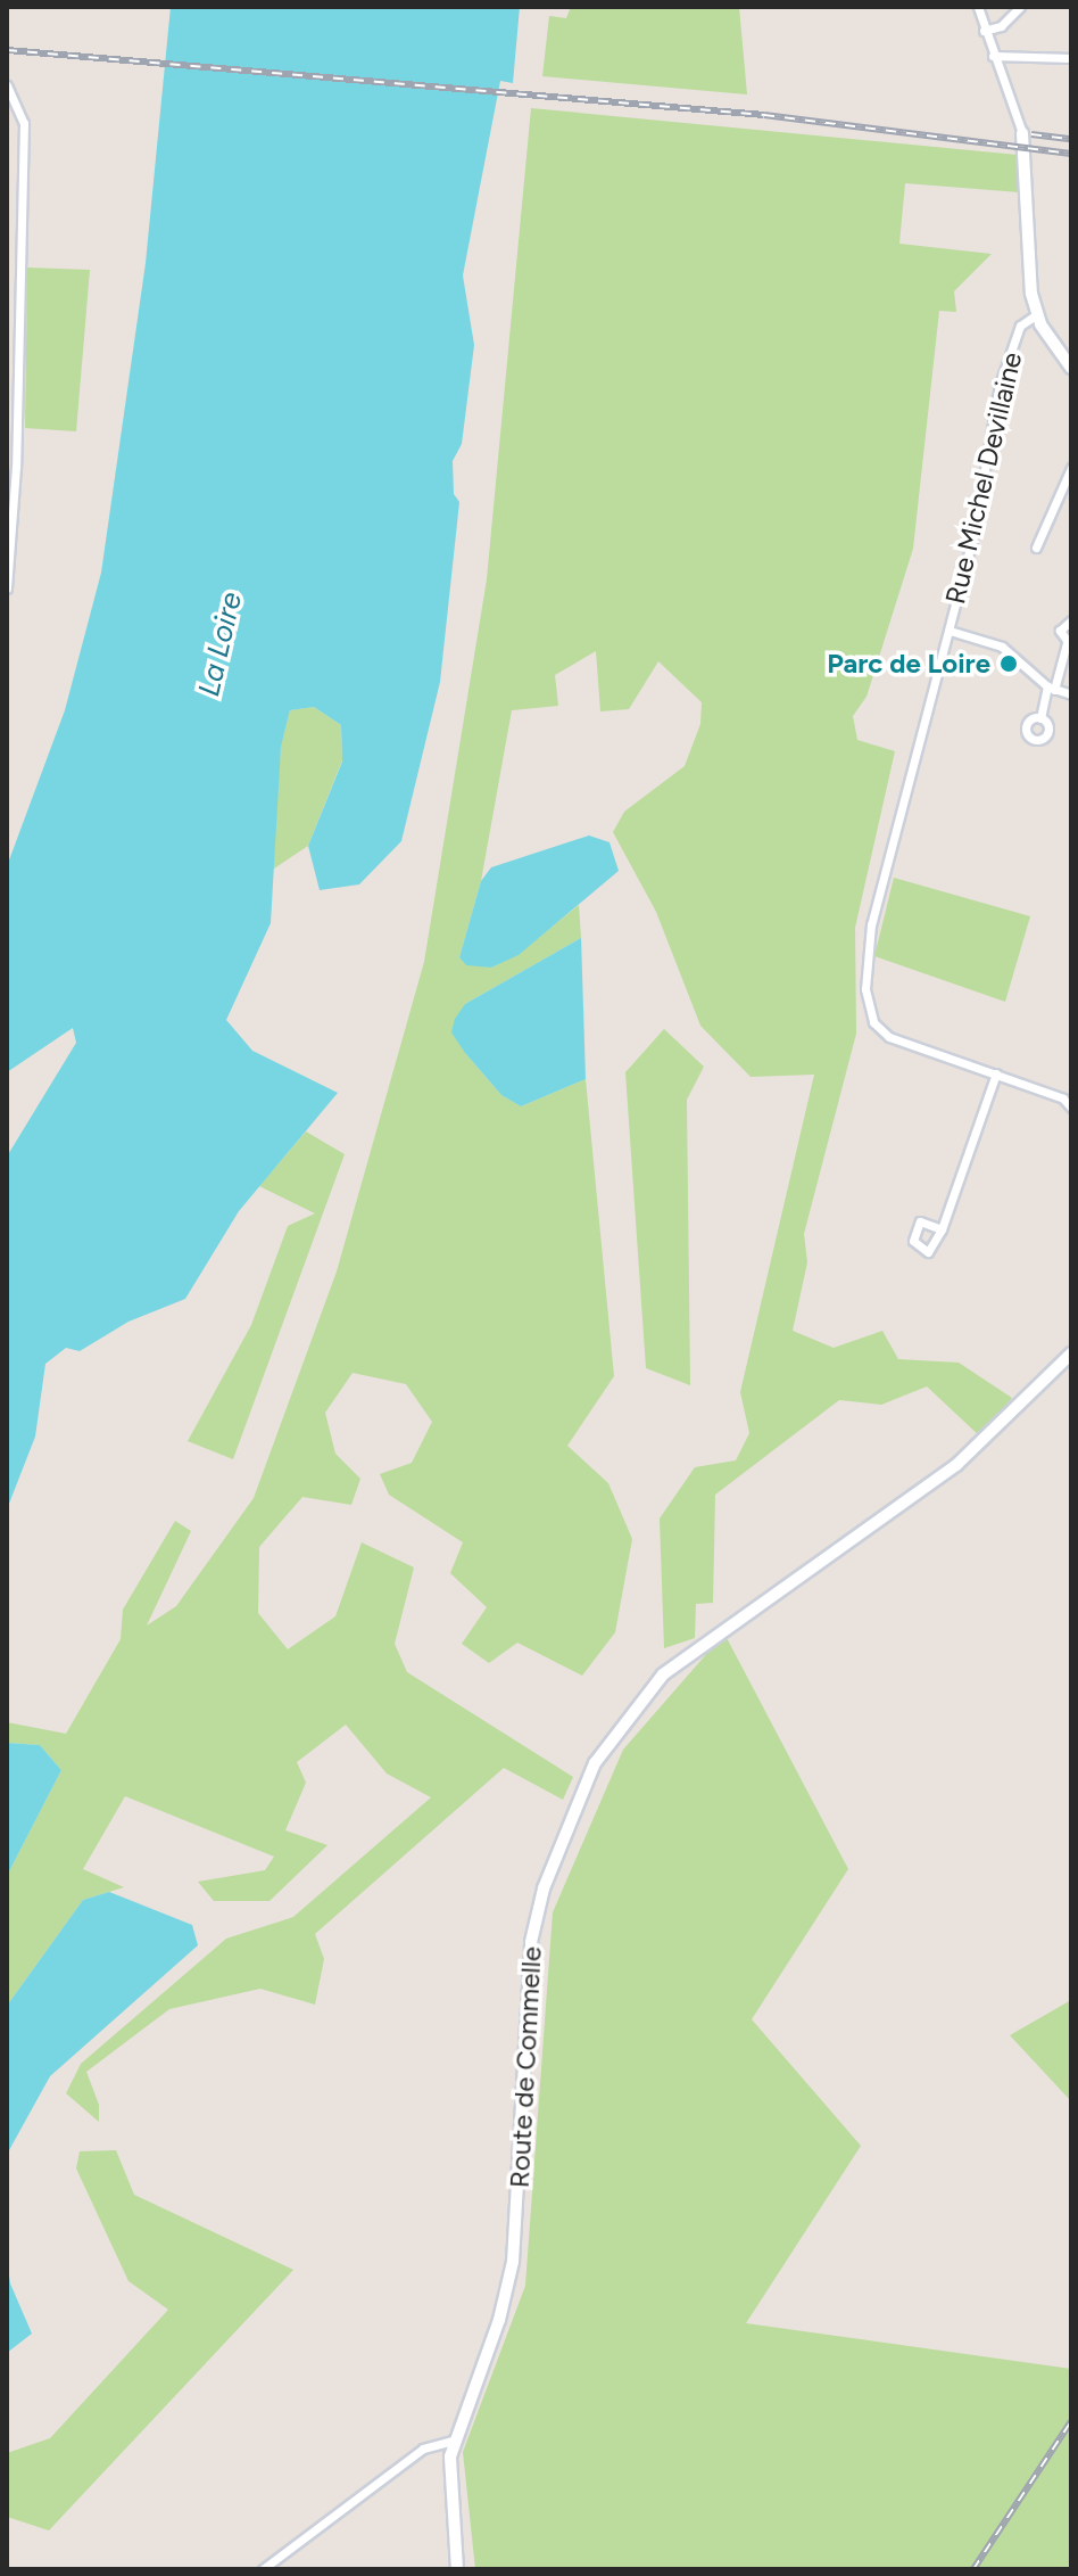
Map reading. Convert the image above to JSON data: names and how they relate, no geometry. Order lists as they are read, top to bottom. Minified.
{"streets":{"street":["Rue Michel Devillaine","Route de Commelle"]},"water":["La Loire"],"places":["Parc de Loire"]}
